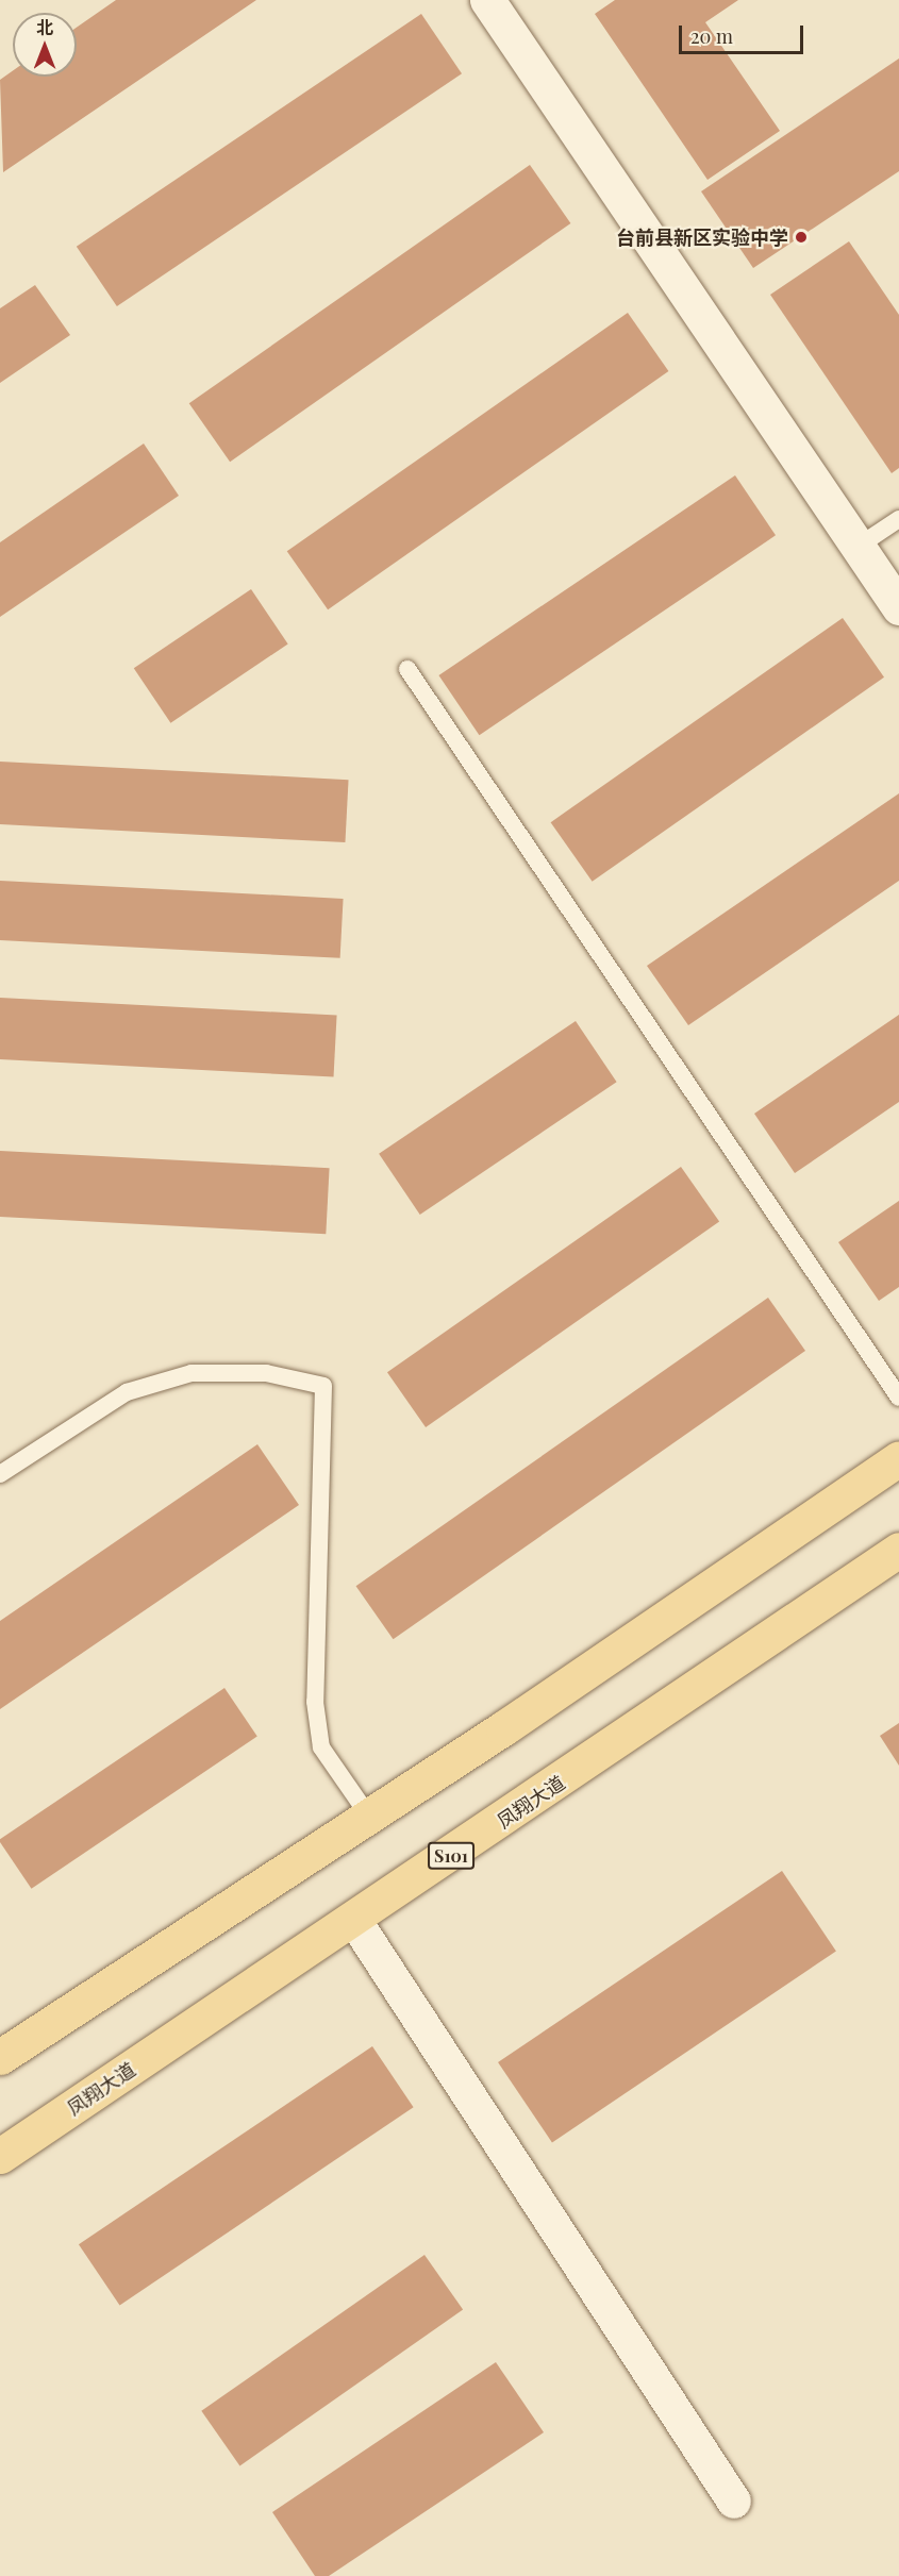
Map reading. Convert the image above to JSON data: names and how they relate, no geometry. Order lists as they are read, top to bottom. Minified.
{"streets":{"main road":["凤翔大道","S101"]},"places":["台前县新区实验中学"],"scale_bar":"20 m","north":"top"}
